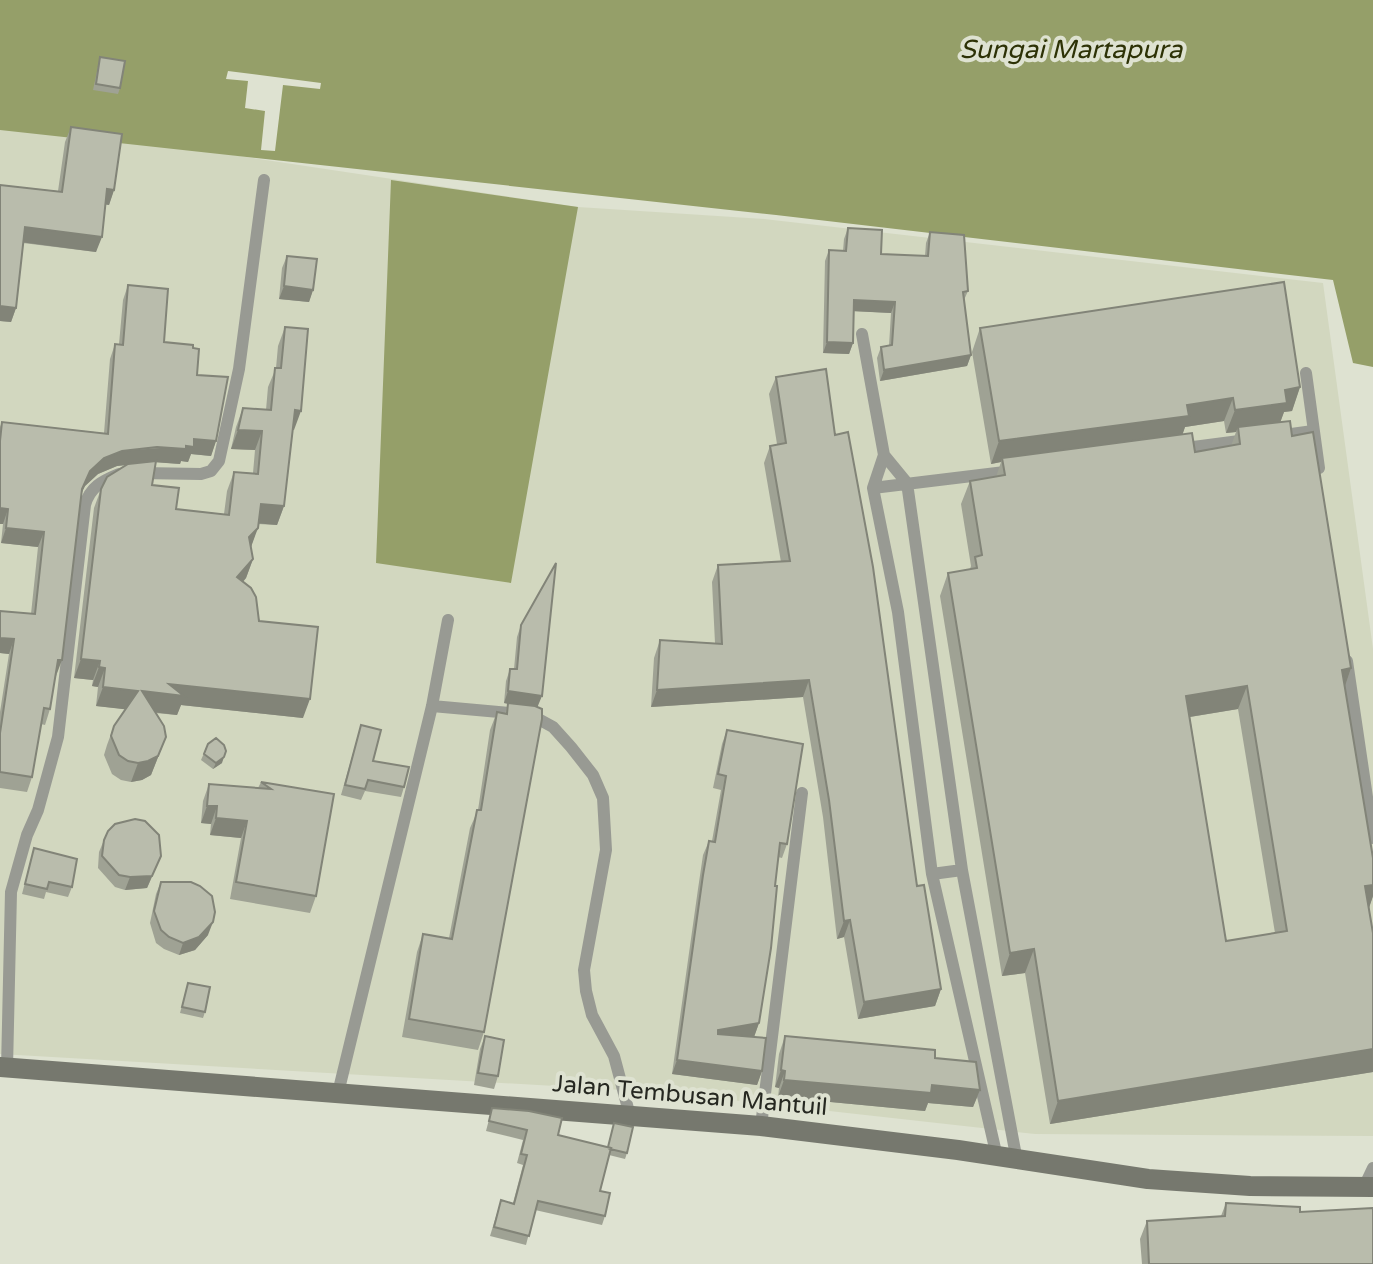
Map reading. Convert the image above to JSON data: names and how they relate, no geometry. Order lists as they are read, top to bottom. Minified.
{"streets":{"street":["Jalan Tembusan Mantuil"]},"water":["Sungai Martapura"]}
